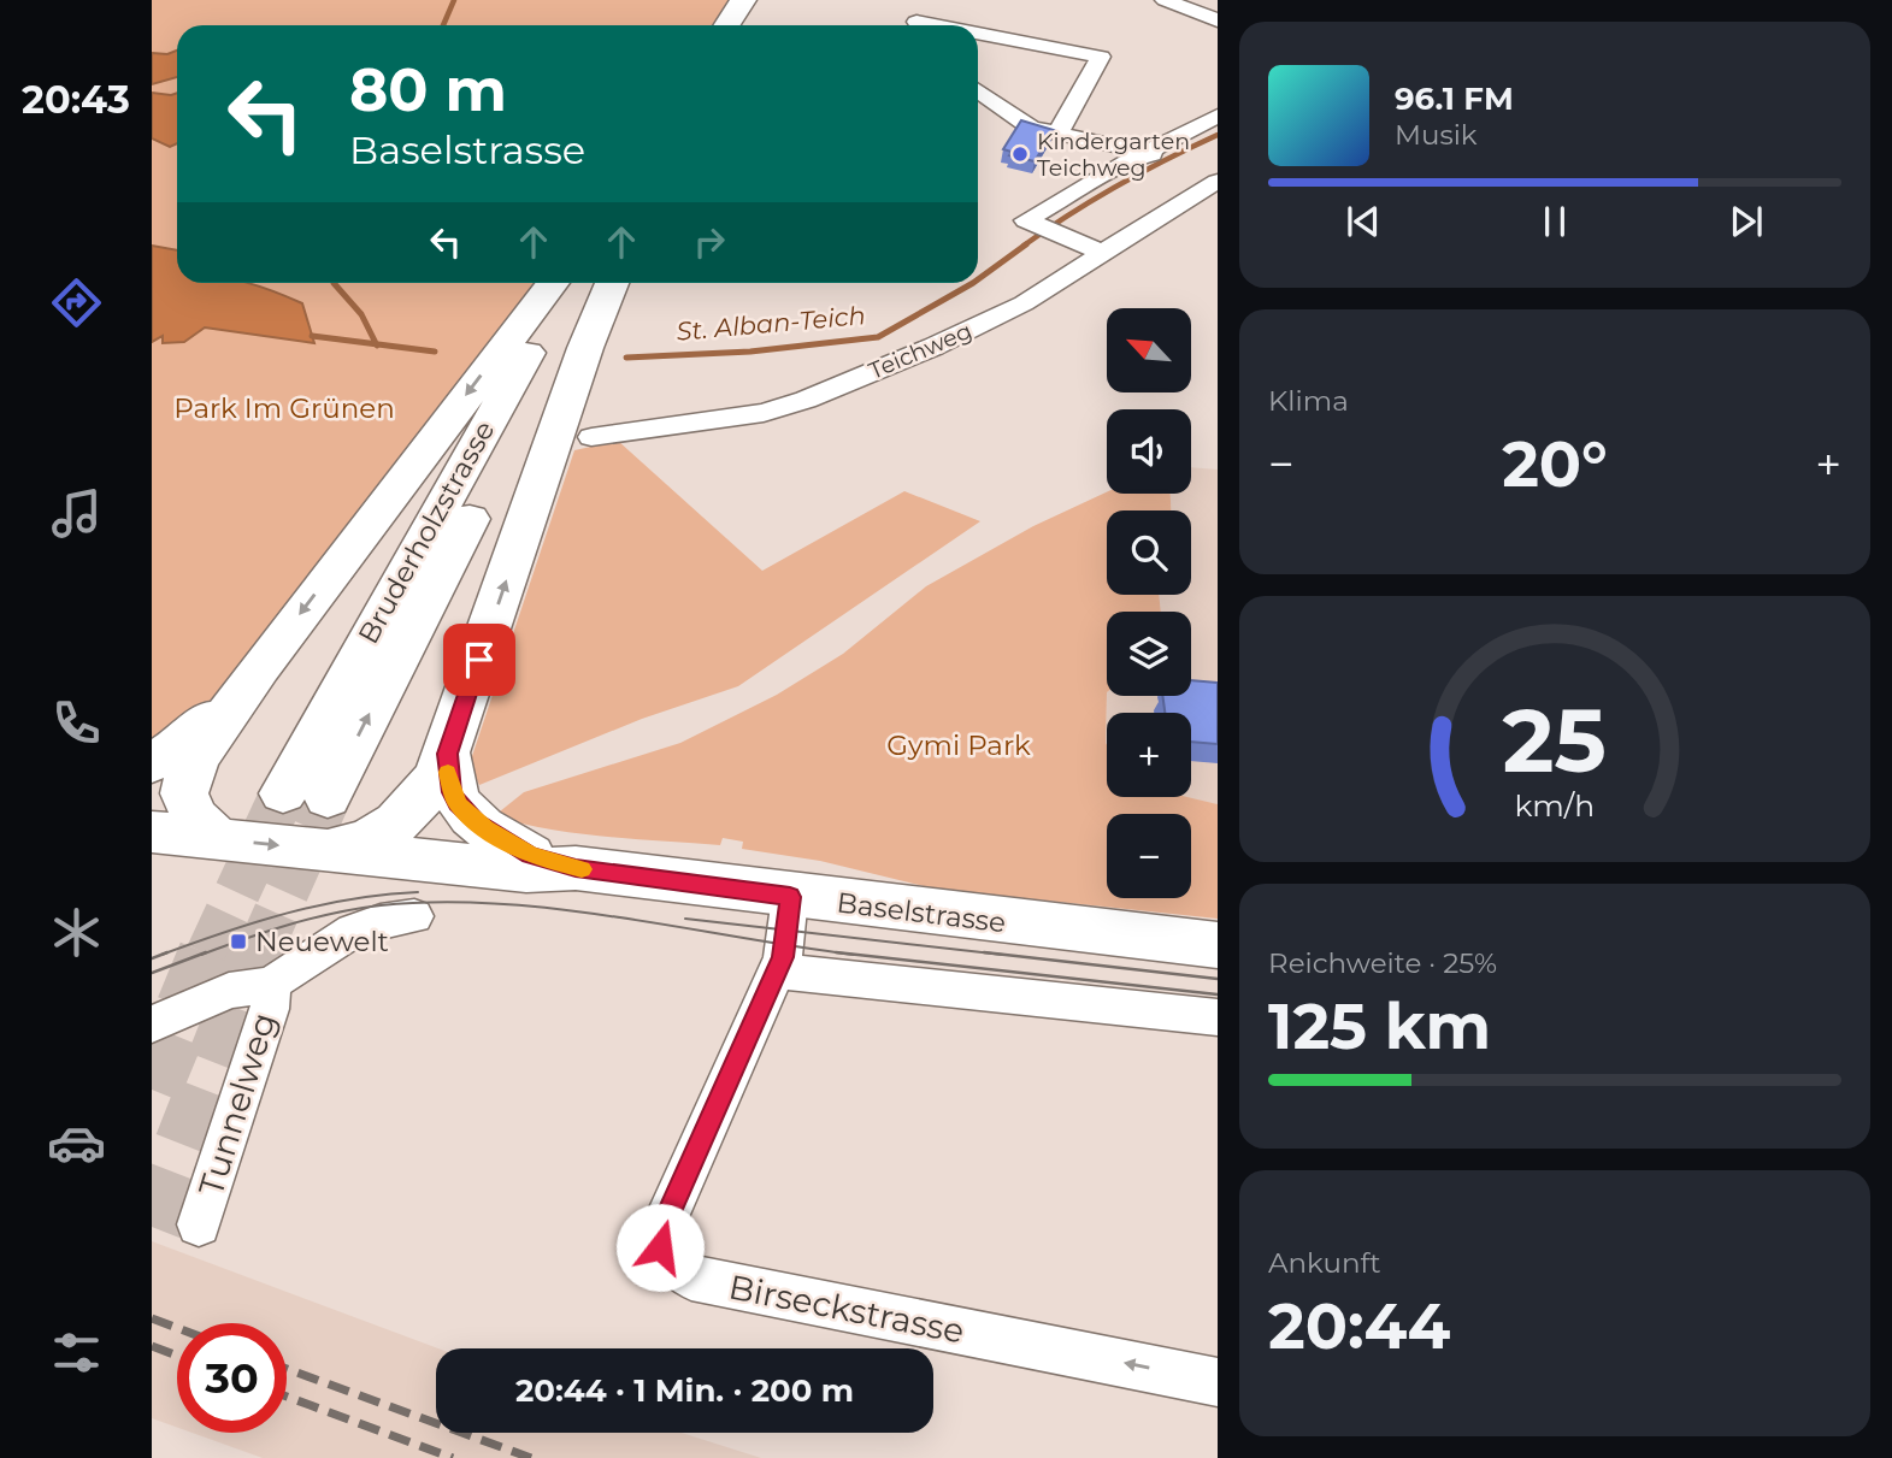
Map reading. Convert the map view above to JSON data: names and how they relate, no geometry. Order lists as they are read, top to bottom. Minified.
{"streets":{"main road":["Bruderholzstrasse","Baselstrasse"],"street":["Teichweg","Tunnelweg","Birseckstrasse"]},"crossings":[["Bruderholzstrasse","Baselstrasse"],["Baselstrasse","Birseckstrasse"]],"water":["St. Alban-Teich"],"parks":["Park Im Grünen","Gymi Park"],"places":{"other":["Kindergarten Teichweg"],"transit":["Neuewelt"]},"north":"top left","page":{"tabs":"20:43","turn":["80 m","Baselstrasse"],"song":["96.1 FM","Musik"],"map_buttons":["+","−"],"tile":["Klima",["Reichweite · 25%","125 km"],["Ankunft","20:44"]],"heat":["−","20°","+"],"limit":"30","trip":"20:44 · 1 Min. · 200 m","gauge":["25","km/h"]}}
